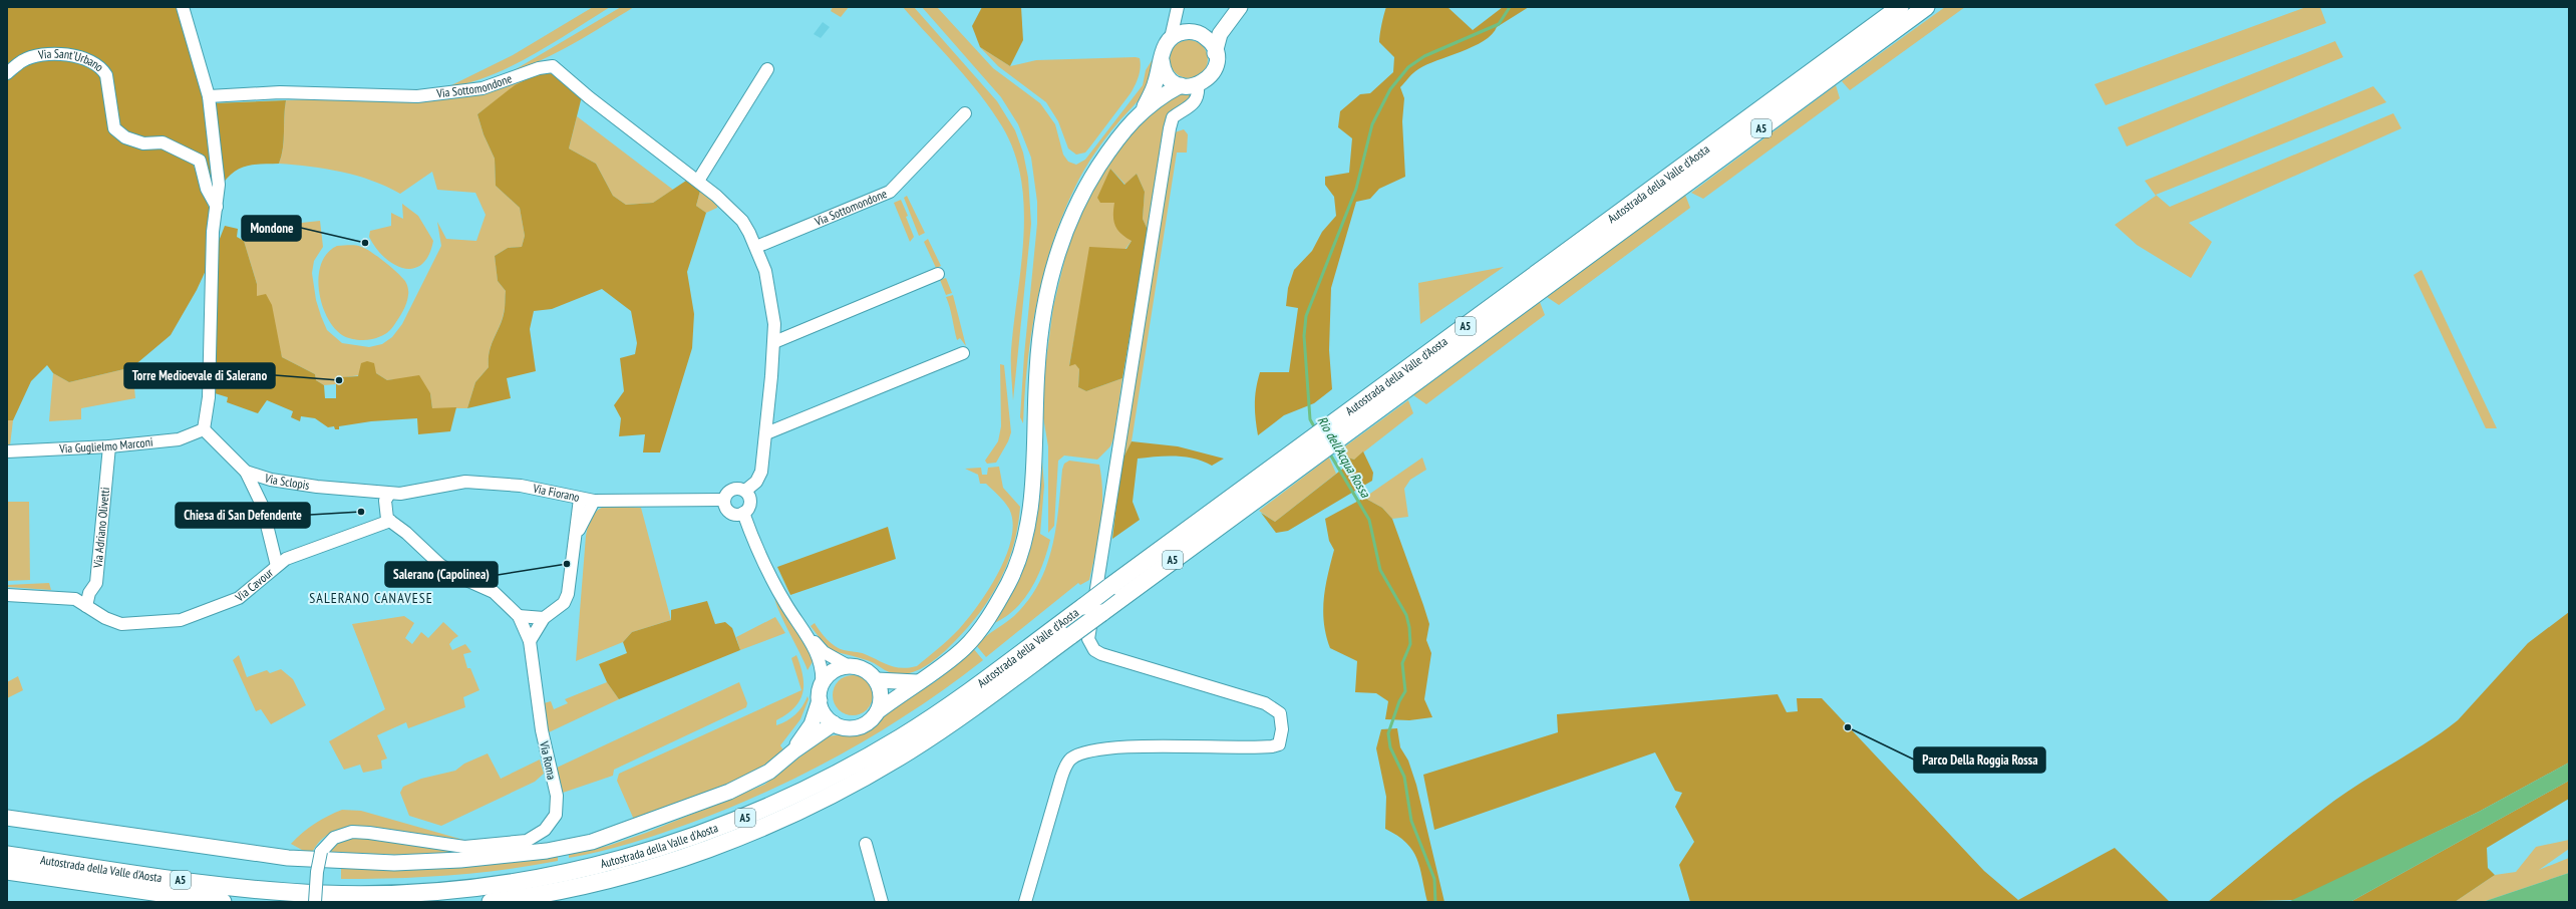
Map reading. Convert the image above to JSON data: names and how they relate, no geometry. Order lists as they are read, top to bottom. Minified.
{"streets":{"highway":["A5","Autostrada della Valle d'Aosta"],"street":["Via Sant'Urbano","Via Sottomondone","Via Guglielmo Marconi","Via Sclopis","Via Fiorano","Via Adriano Olivetti","Via Cavour","Via Roma"]},"crossings":[["Via Sottomondone","Via Fiorano"],["Via Guglielmo Marconi","Via Sclopis"],["Via Guglielmo Marconi","Via Adriano Olivetti"],["Via Sclopis","Via Fiorano"],["Via Adriano Olivetti","Via Cavour"],["Via Cavour","Via Roma"]],"districts":["SALERANO CANAVESE"],"water":["Rio dell'Acqua Rossa"],"places":["Mondone","Torre Medioevale di Salerano","Chiesa di San Defendente","Salerano (Capolinea)","Parco Della Roggia Rossa"]}
